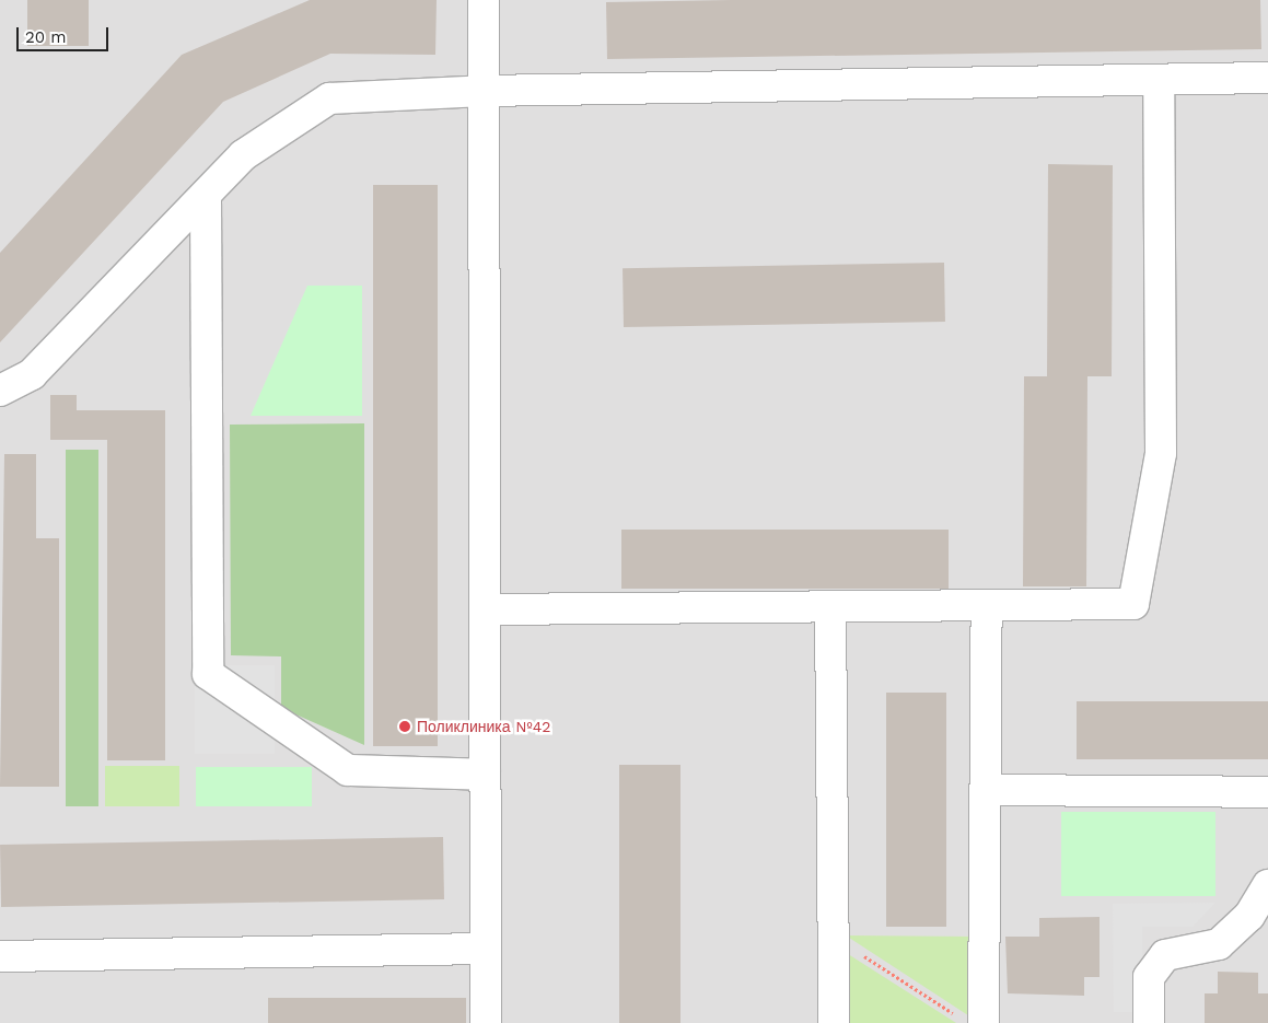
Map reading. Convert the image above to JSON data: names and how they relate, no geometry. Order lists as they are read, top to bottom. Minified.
{"places":["Поликлиника №42"],"scale_bar":"20 m"}
